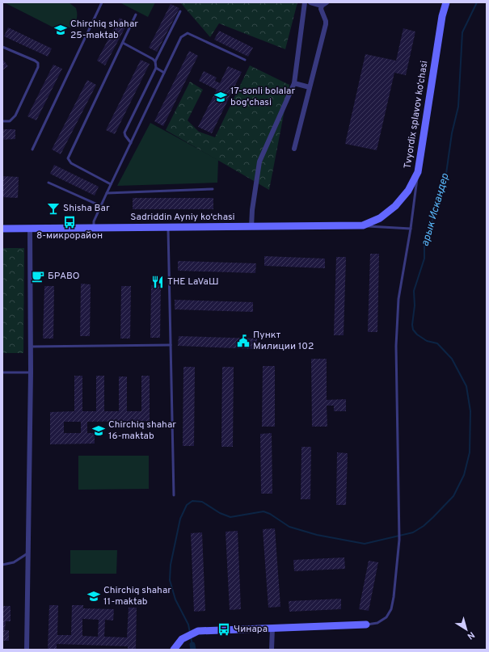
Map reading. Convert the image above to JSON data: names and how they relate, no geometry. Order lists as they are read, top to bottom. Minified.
{"streets":{"street":["Tvyordix splavov ko‘chasi","Sadriddin Ayniy ko‘chasi"]},"crossings":[["Tvyordix splavov ko‘chasi","Sadriddin Ayniy ko‘chasi"]],"water":["арык Искандер"],"places":{"school or university":["Chirchiq shahar 25-maktab","17-sonli bolalar bog'chasi","Chirchiq shahar 16-maktab","Chirchiq shahar 11-maktab"],"bar":["Shisha Bar"],"bus stop":["8-микрорайон","Чинара"],"cafe":["БРАВО"],"restaurant":["THE LaVaШ"],"public building":["Пункт Милиции 102"]},"north":"bottom right"}
